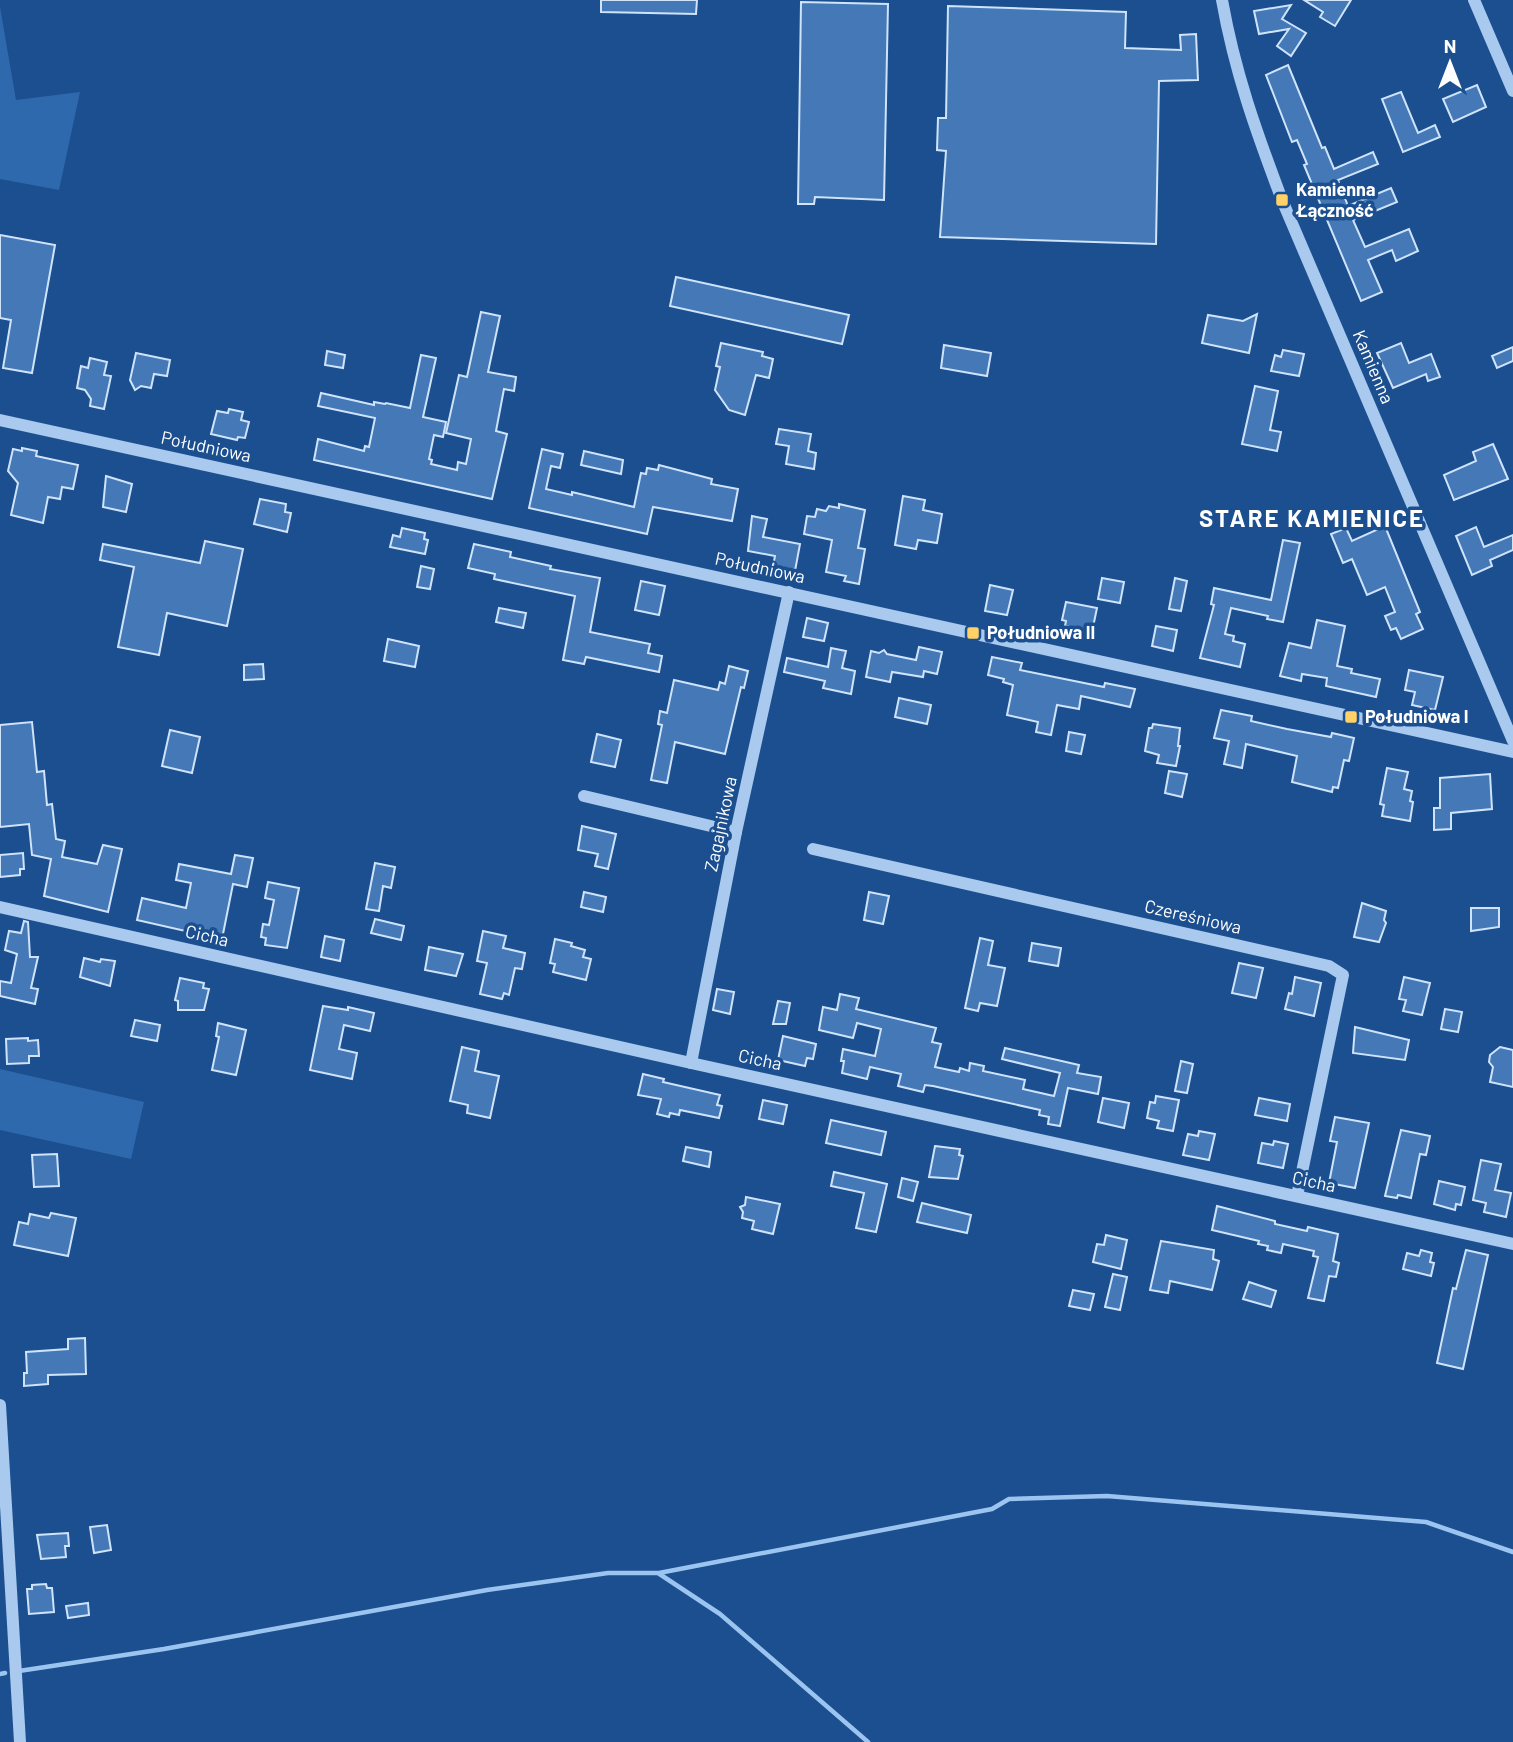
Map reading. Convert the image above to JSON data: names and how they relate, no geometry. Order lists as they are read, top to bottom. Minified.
{"streets":{"street":["Kamienna","Południowa","Zagajnikowa","Czereśniowa","Cicha"]},"crossings":[["Południowa","Zagajnikowa"],["Zagajnikowa","Cicha"],["Czereśniowa","Cicha"]],"districts":["STARE KAMIENICE"],"places":{"transit":["Kamienna Łączność","Południowa II","Południowa I"]},"north":"top"}
